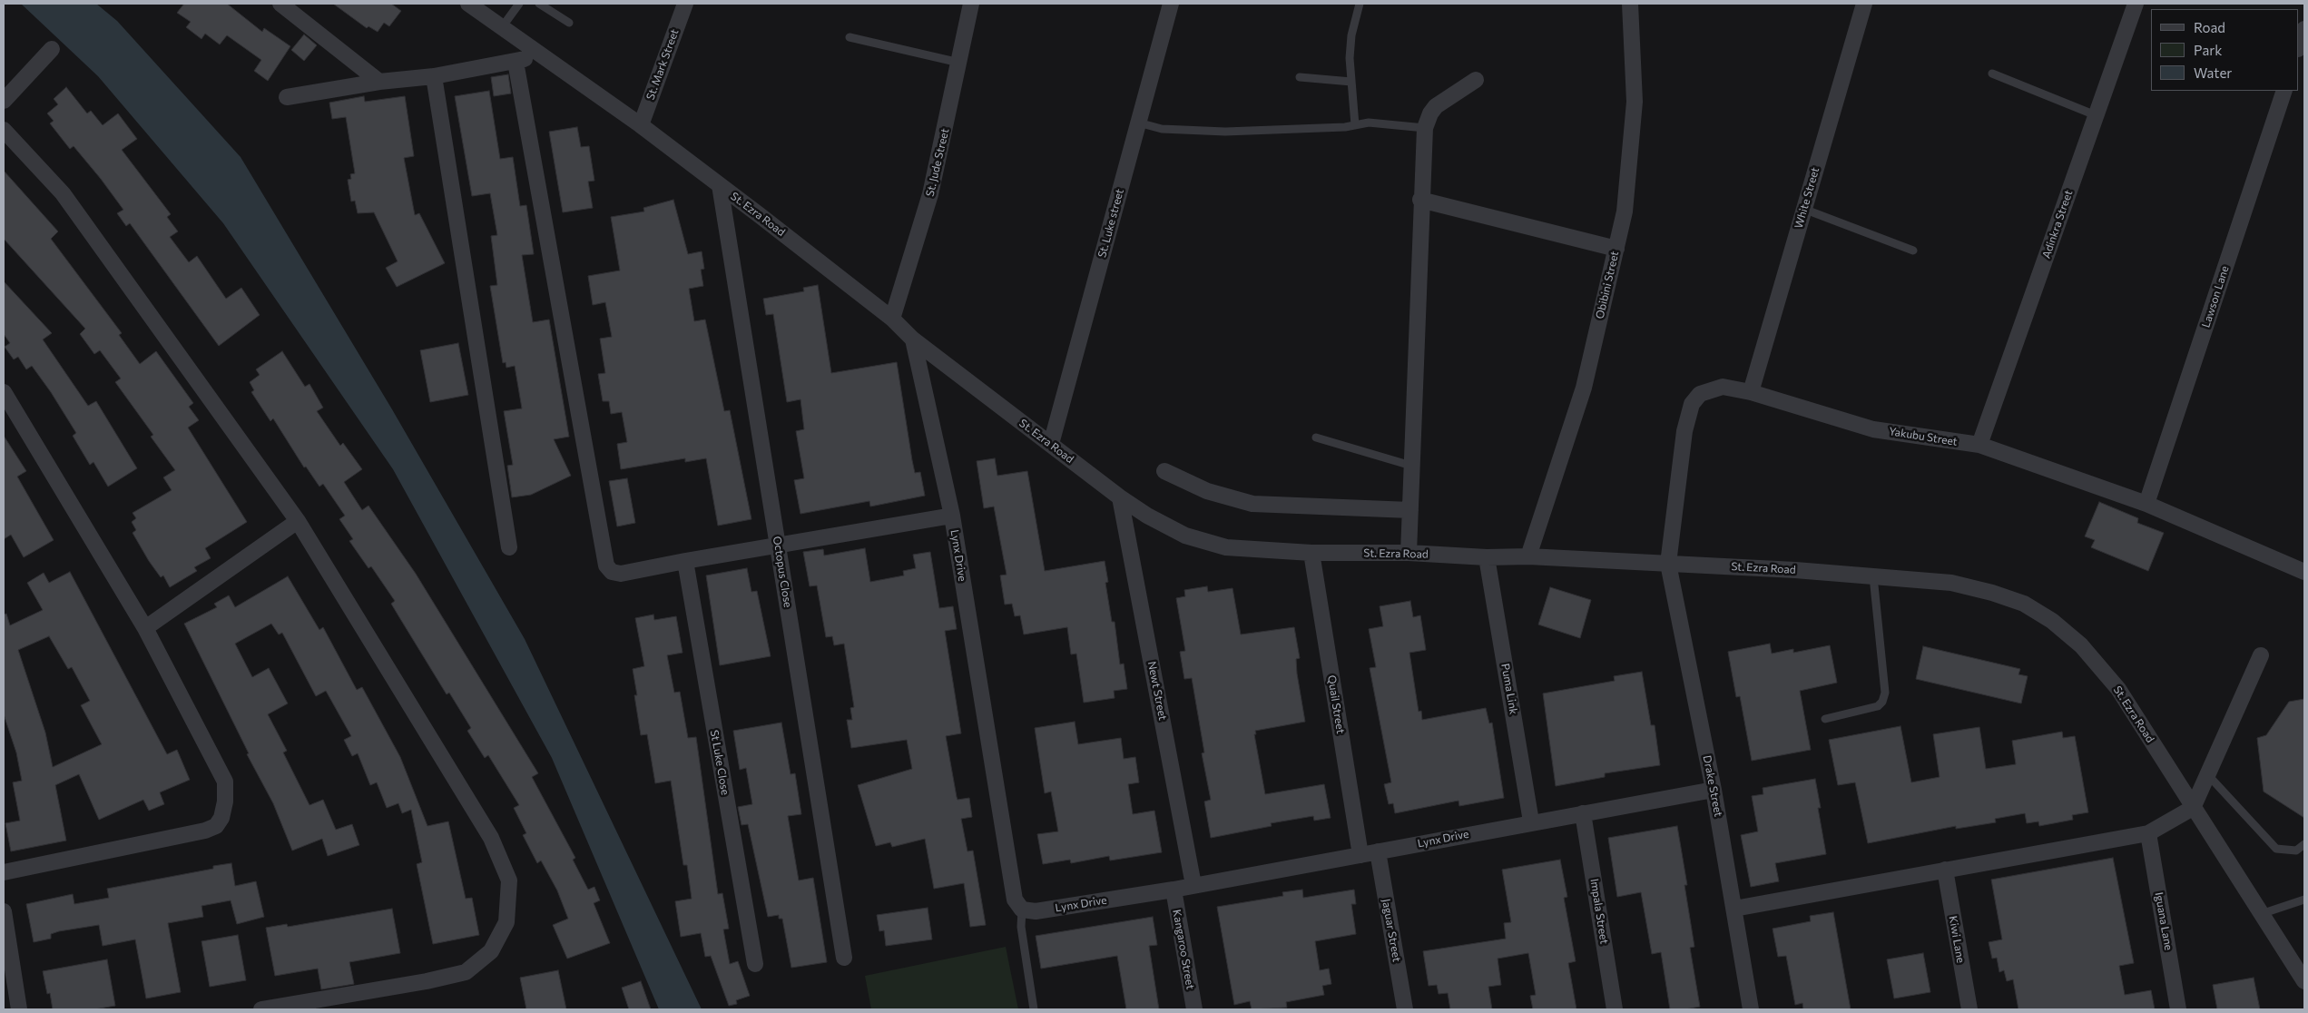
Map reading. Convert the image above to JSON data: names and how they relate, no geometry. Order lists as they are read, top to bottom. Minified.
{"streets":{"street":["St. Mark Street","St. Jude Street","White Street","St. Ezra Road","St. Luke street","Adinkra Street","Obibini Street","Lawson Lane","Yakubu Street","Lynx Drive","Octopus Close","Puma Link","Newt Street","Quail Street","St Luke Close","Drake Street","Impala Street","Iguana Lane","Jaguar Street","Kiwi Lane","Kangaroo Street"]},"crossings":[["St. Mark Street","St. Ezra Road"],["St. Jude Street","St. Ezra Road"],["White Street","Yakubu Street"],["St. Ezra Road","St. Luke street"],["St. Ezra Road","Obibini Street"],["St. Ezra Road","Yakubu Street"],["St. Ezra Road","Lynx Drive"],["St. Ezra Road","Octopus Close"],["St. Ezra Road","Puma Link"],["St. Ezra Road","Newt Street"],["St. Ezra Road","Quail Street"],["St. Ezra Road","Drake Street"],["Adinkra Street","Yakubu Street"],["Lawson Lane","Yakubu Street"],["Yakubu Street","Drake Street"],["Lynx Drive","Puma Link"],["Lynx Drive","Newt Street"],["Lynx Drive","Quail Street"],["Lynx Drive","Drake Street"],["Lynx Drive","Impala Street"],["Lynx Drive","Jaguar Street"],["Lynx Drive","Kangaroo Street"]],"legend":["Road","Park","Water"]}
